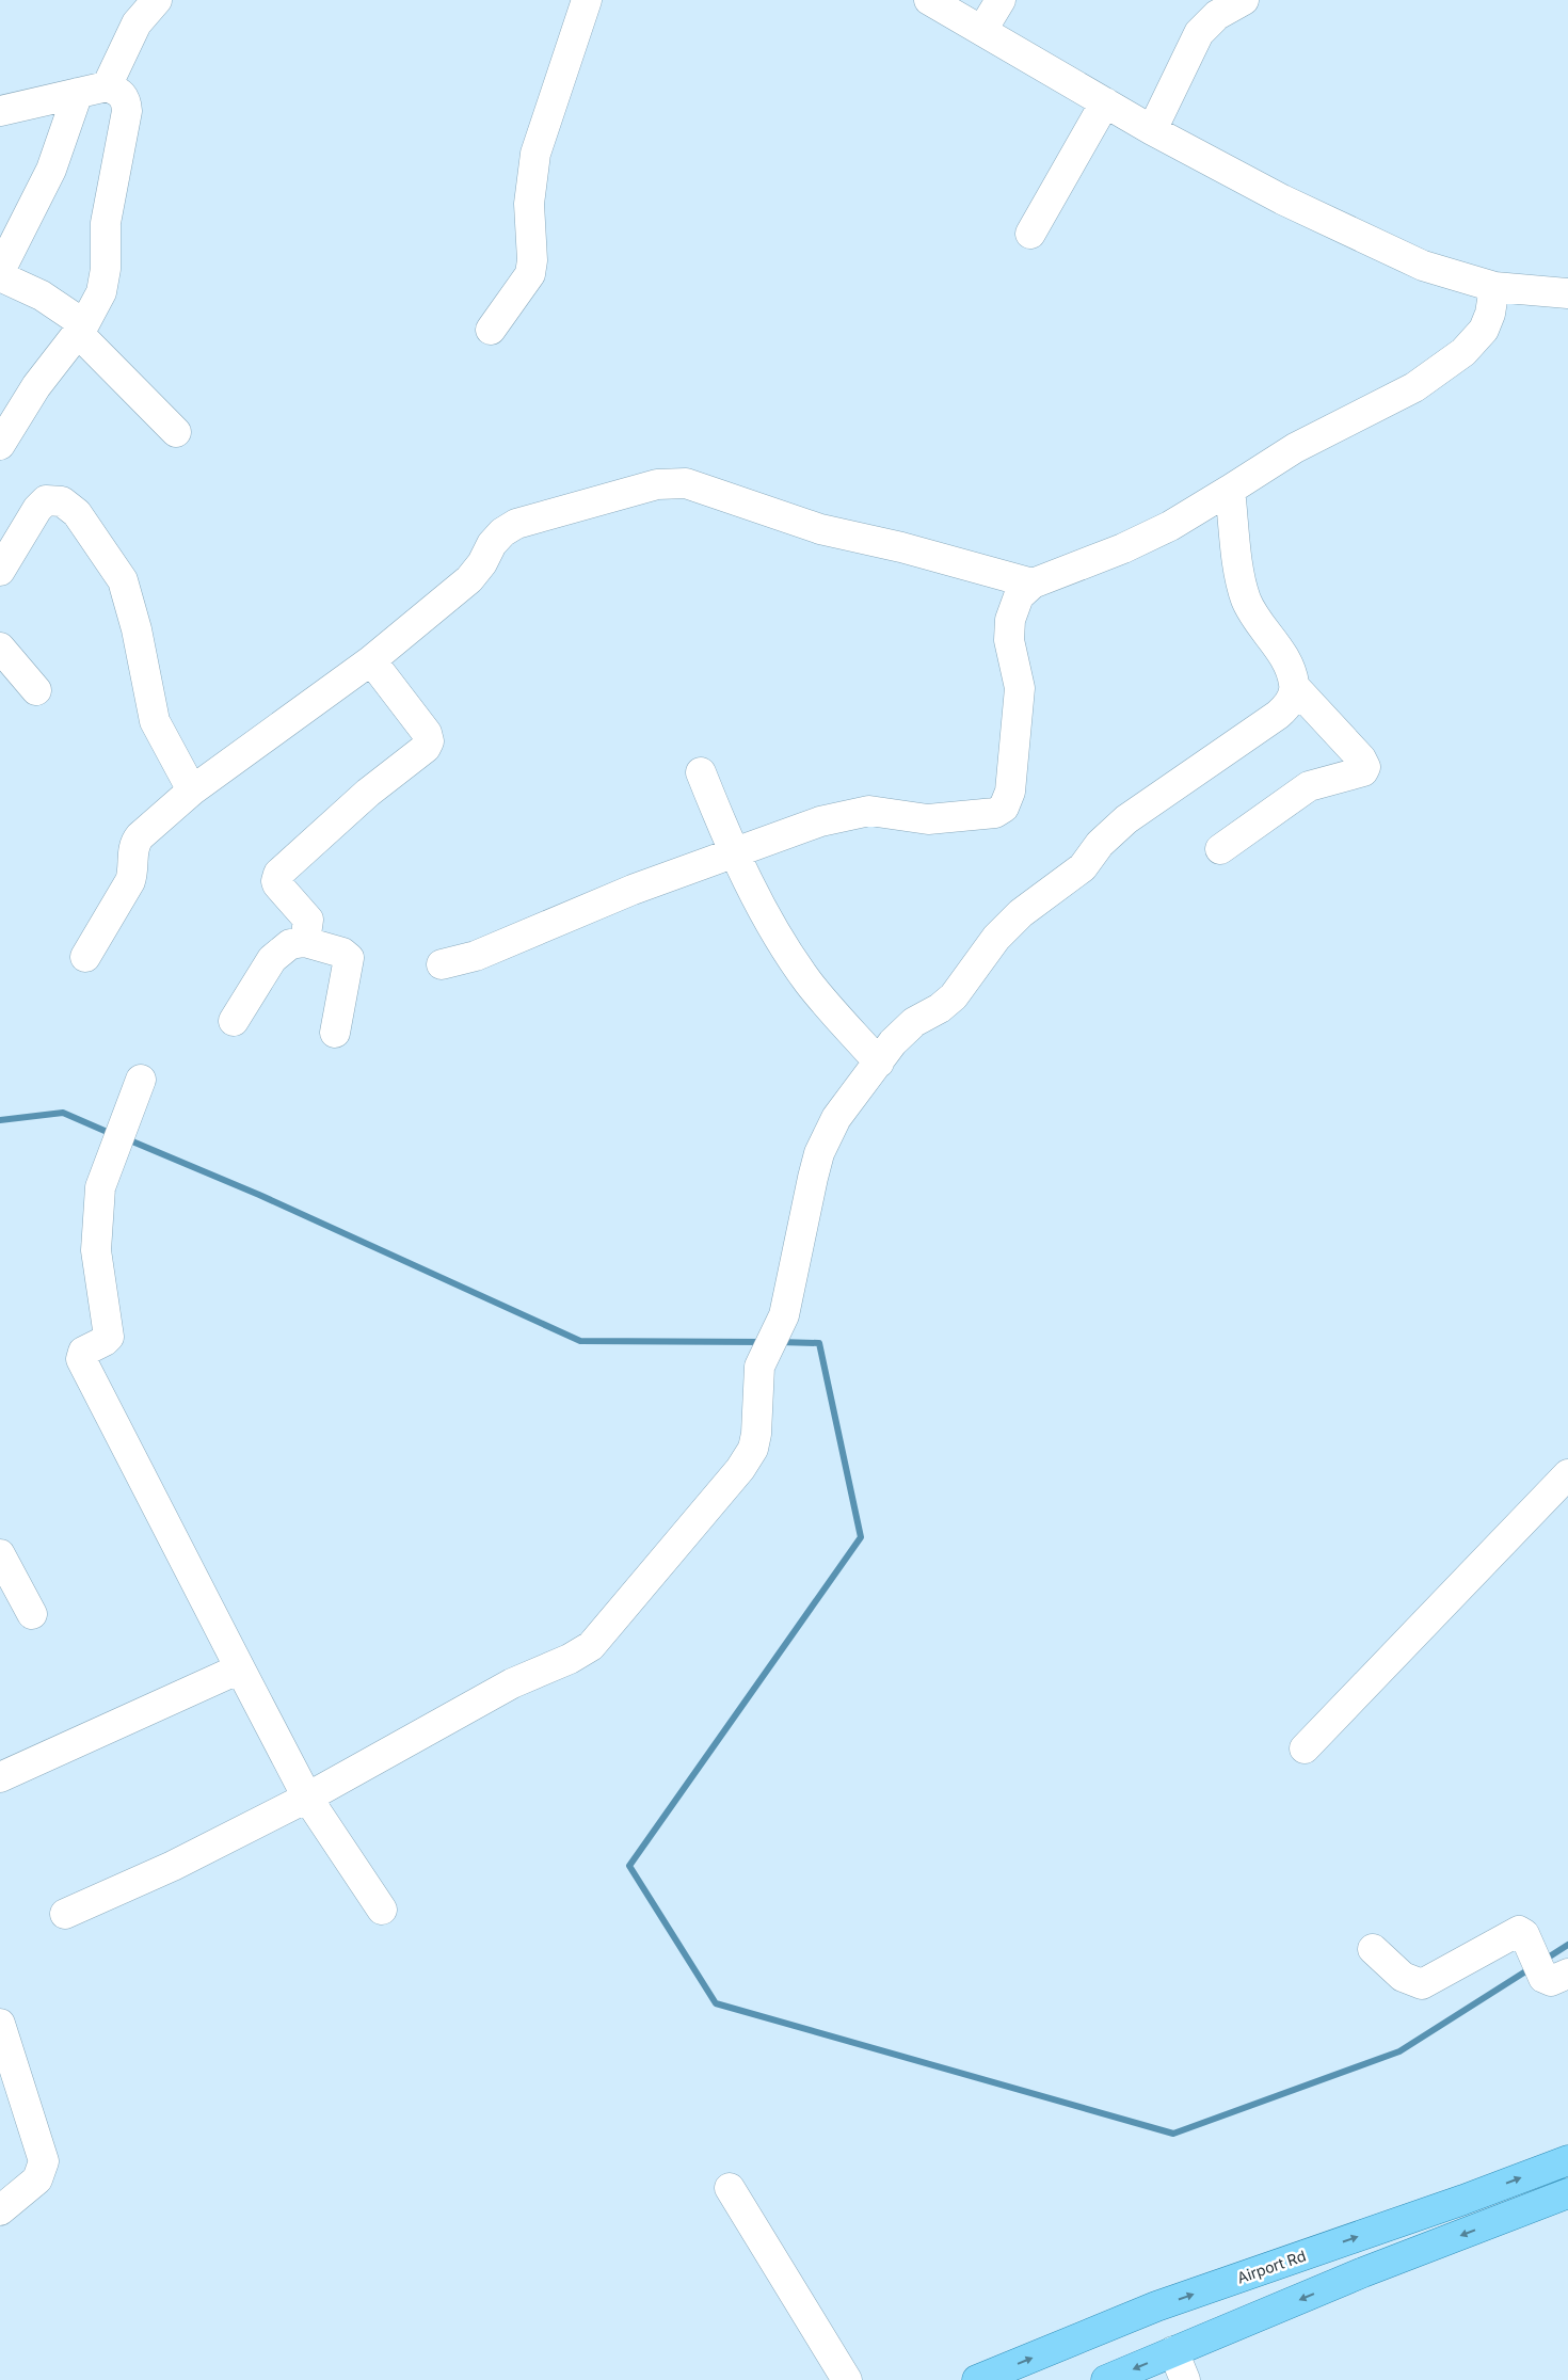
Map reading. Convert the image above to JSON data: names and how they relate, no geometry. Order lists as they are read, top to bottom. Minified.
{"streets":{"main road":["Airport Rd"]}}
